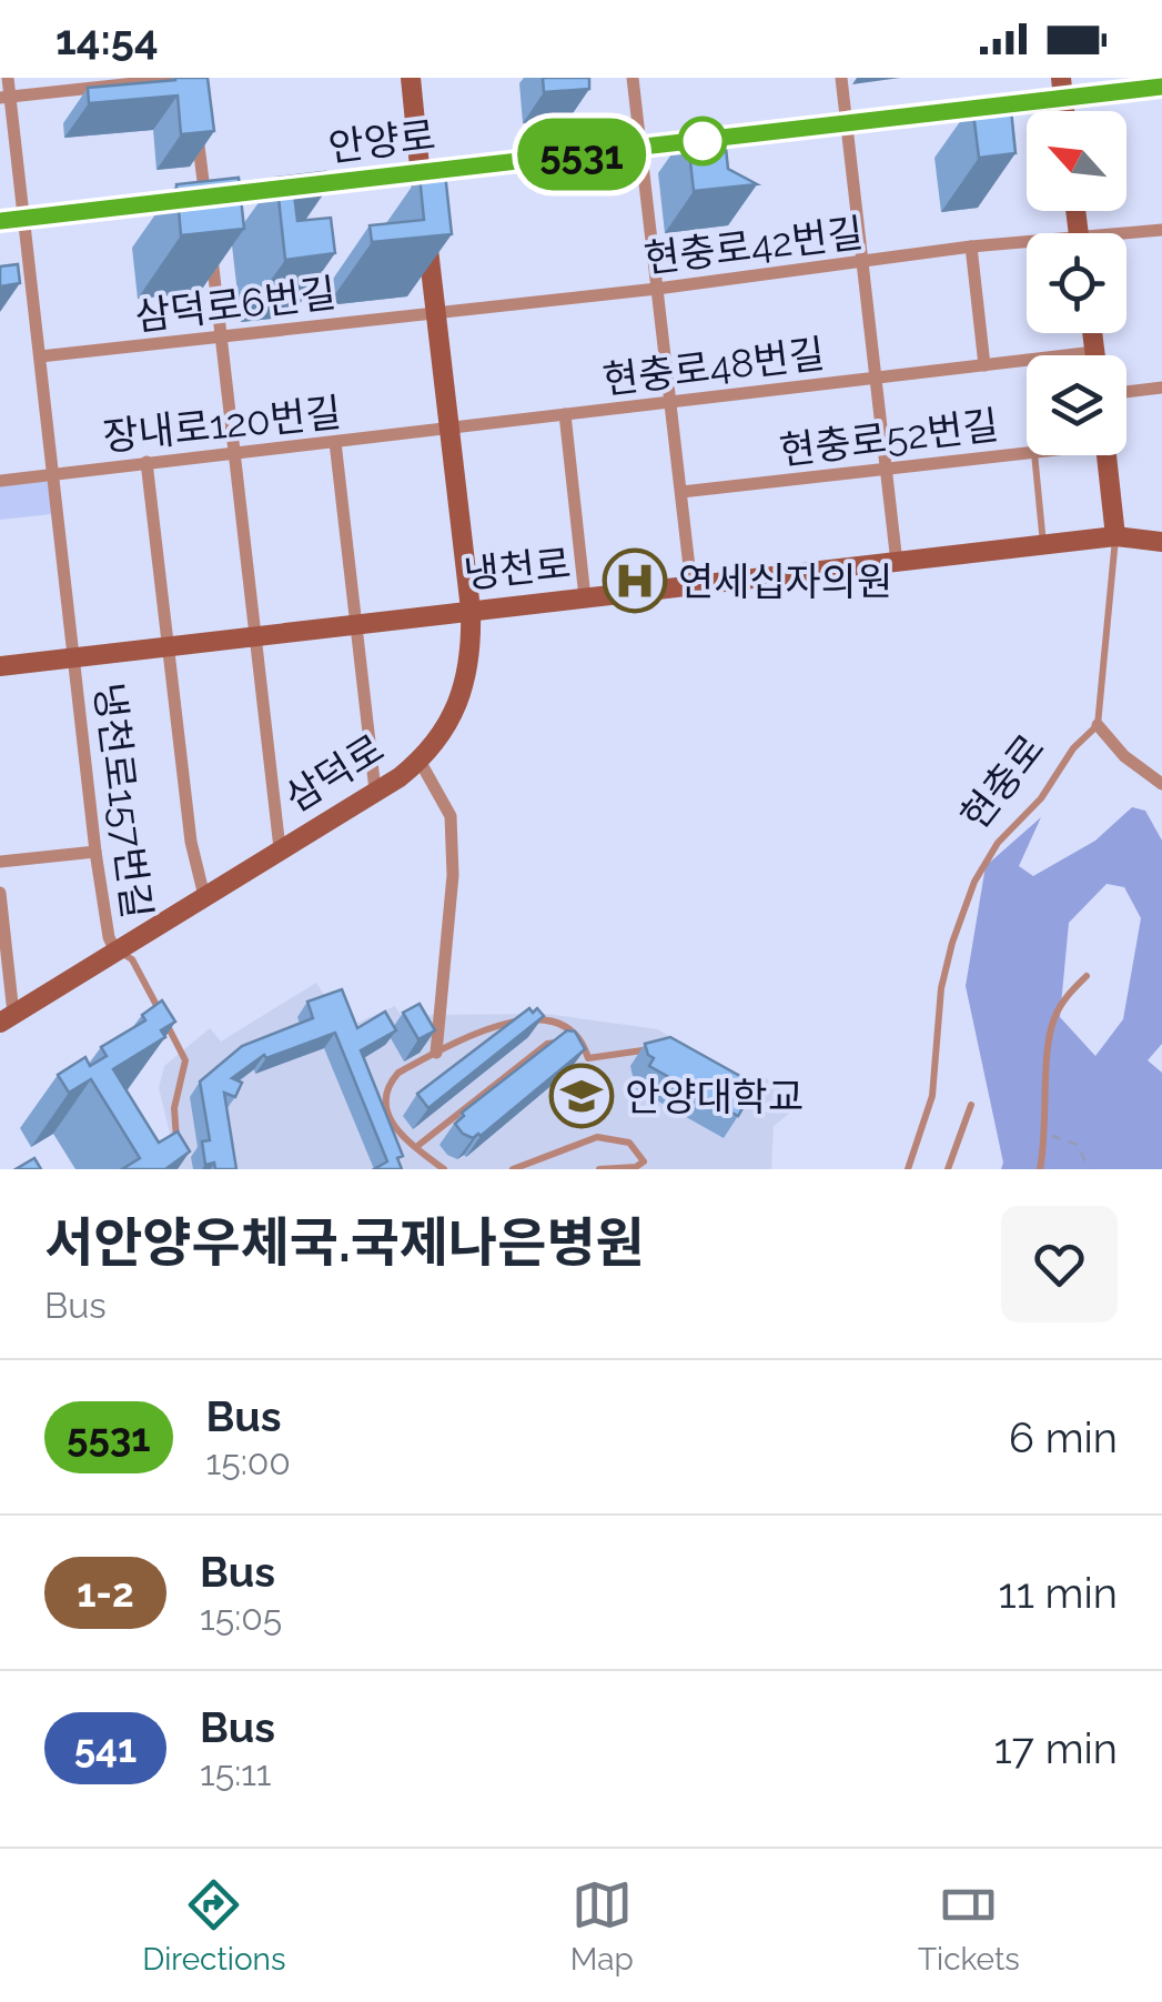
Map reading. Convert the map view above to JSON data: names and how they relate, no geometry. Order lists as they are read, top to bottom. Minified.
{"streets":{"street":["안양로","현충로42번길","삼덕로6번길","현충로48번길","장내로120번길","현충로52번길","냉천로","삼덕로","현충로","냉천로157번길"]},"crossings":[["안양로","삼덕로"],["안양로","냉천로157번길"],["현충로42번길","삼덕로6번길"],["현충로42번길","삼덕로"],["삼덕로6번길","삼덕로"],["삼덕로6번길","냉천로157번길"],["현충로48번길","장내로120번길"],["현충로48번길","삼덕로"],["장내로120번길","삼덕로"],["장내로120번길","냉천로157번길"],["냉천로","삼덕로"],["냉천로","현충로"],["냉천로","냉천로157번길"],["삼덕로","냉천로157번길"]],"places":{"hospital":["연세십자의원"],"school or university":["안양대학교"]},"lines":["bus line 5531"],"north":"top left","page":{"status":"14:54","on_map":"5531","heading":["서안양우체국.국제나은병원","Bus"],"list":[{"mark":"5531","name":"Bus","note":"15:00","value":"6 min"},{"mark":"1-2","name":"Bus","note":"15:05","value":"11 min"},{"mark":"541","name":"Bus","note":"15:11","value":"17 min"}],"tabs":["Directions","Map","Tickets"]}}
